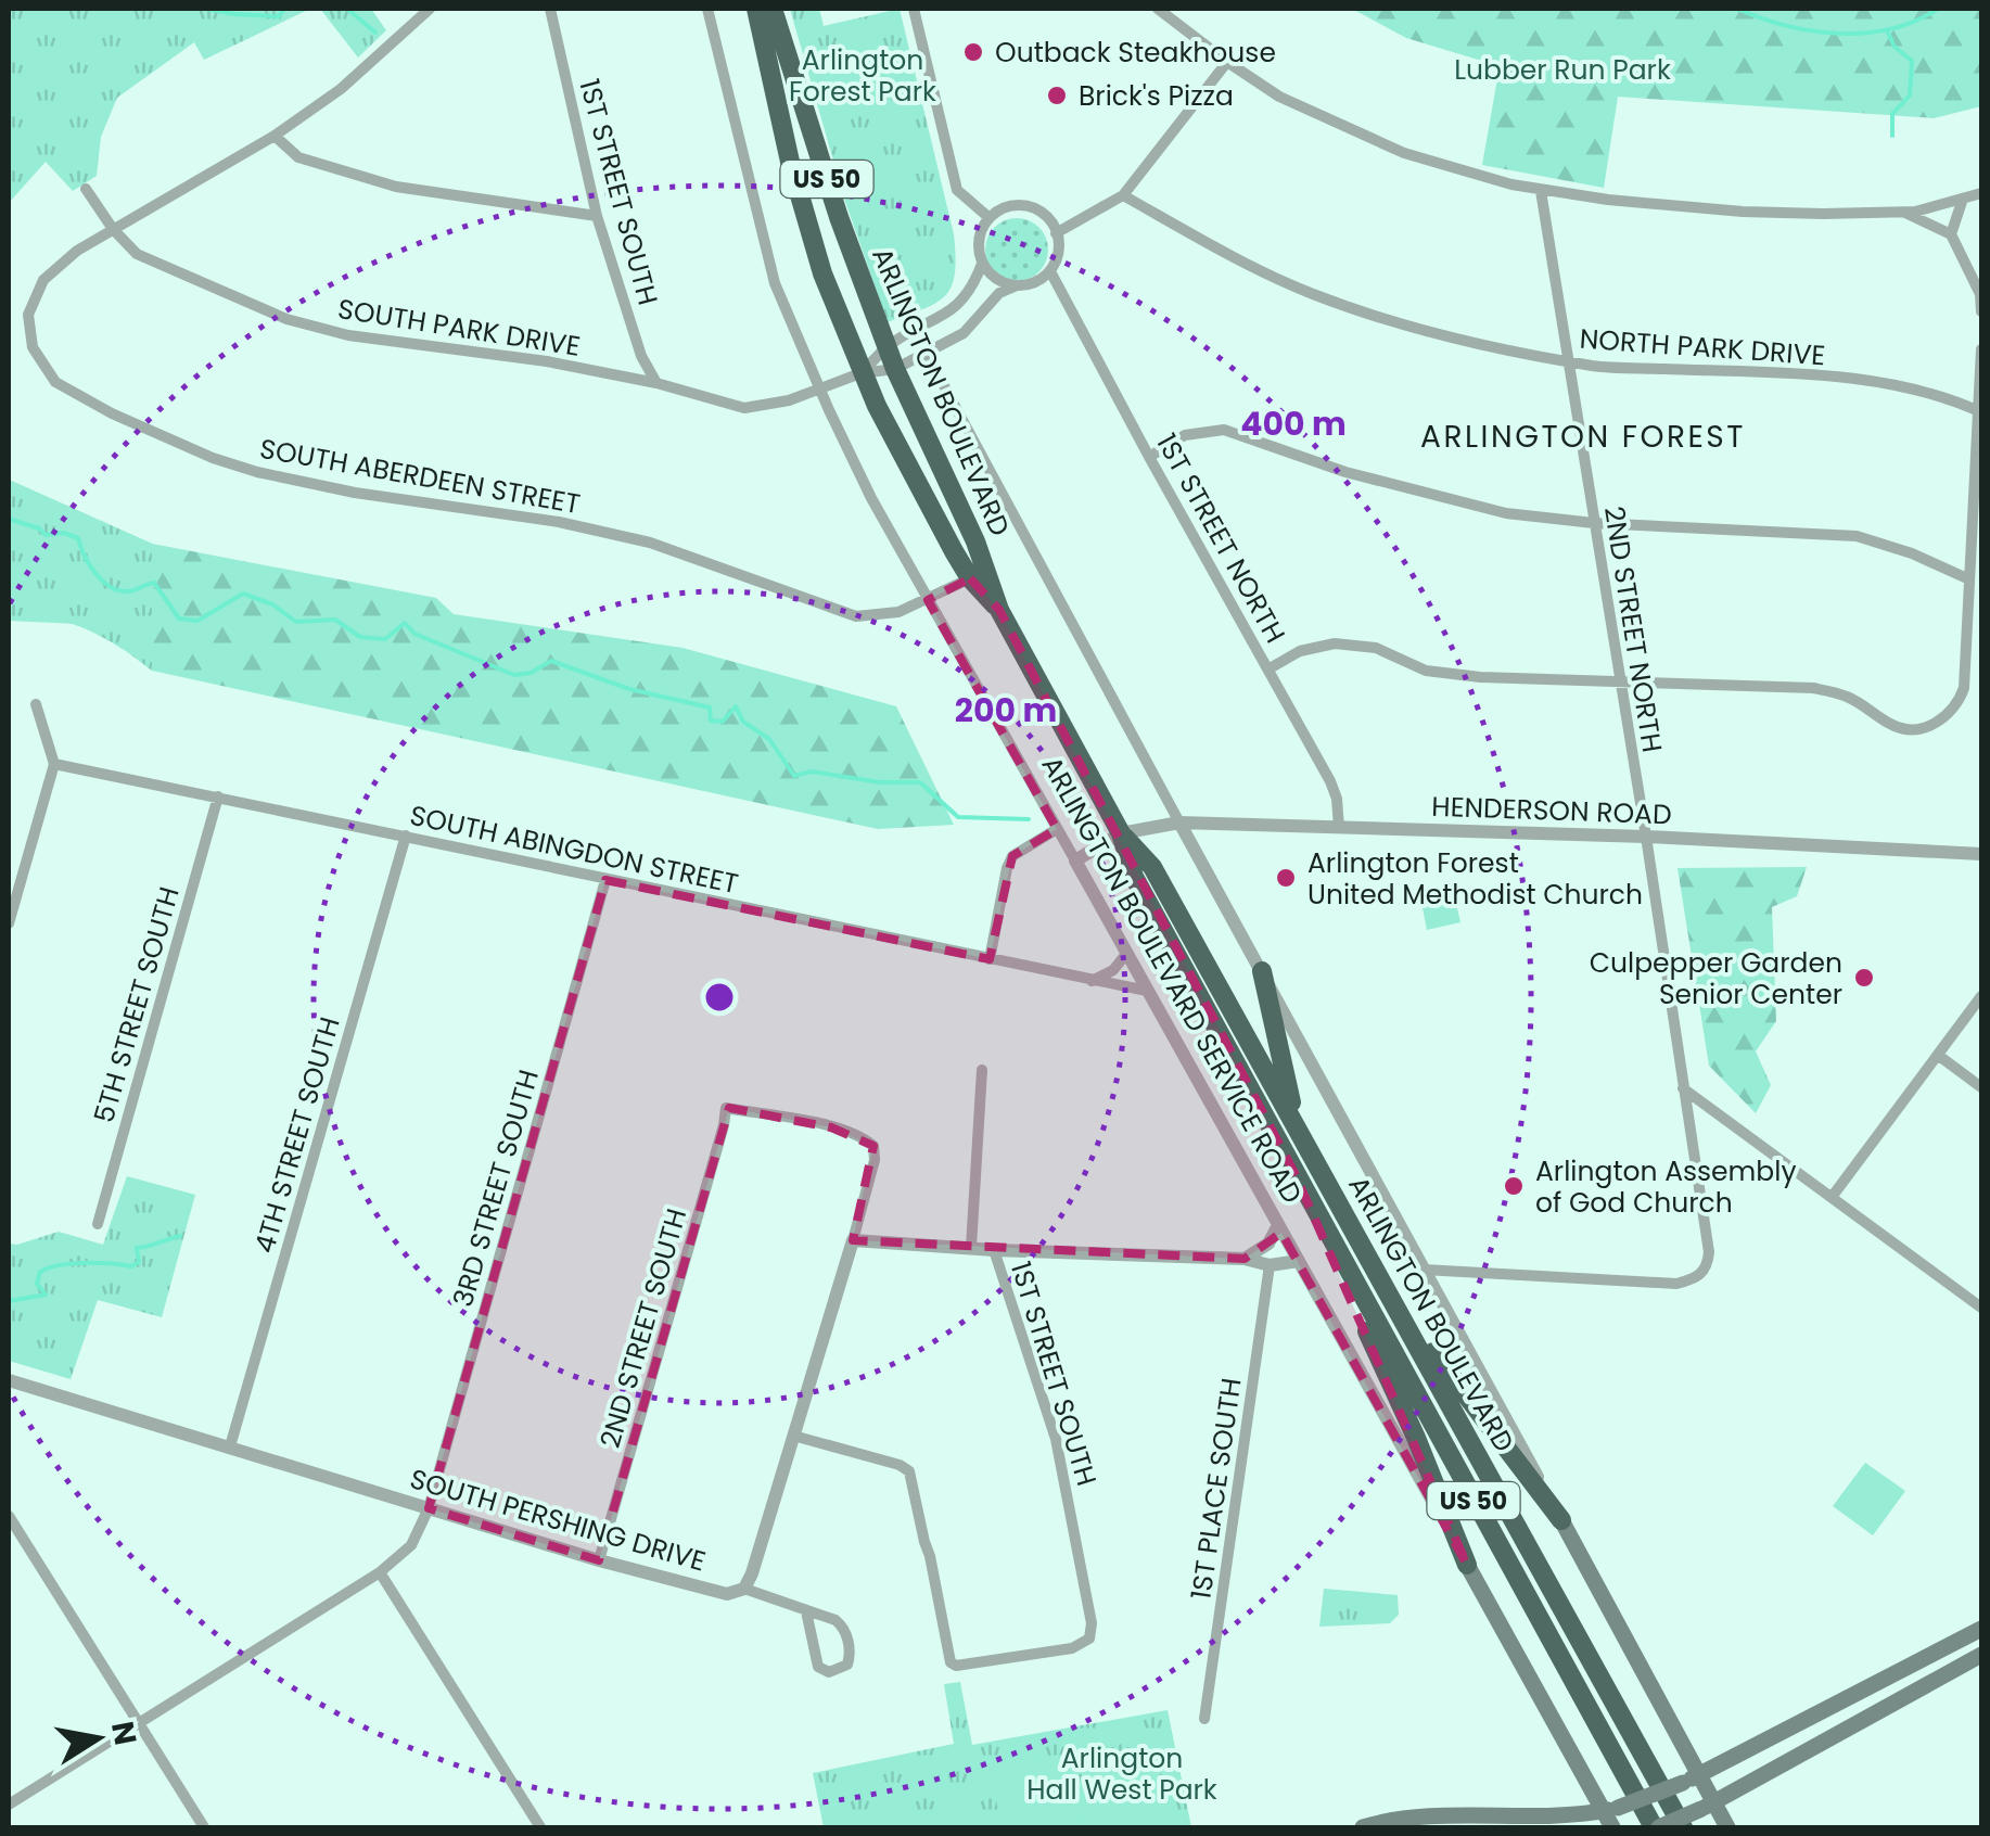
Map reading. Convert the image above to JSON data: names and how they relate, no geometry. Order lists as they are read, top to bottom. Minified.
{"streets":{"highway":["US 50","ARLINGTON BOULEVARD"],"main road":["ARLINGTON BOULEVARD SERVICE ROAD"],"street":["1ST STREET SOUTH","SOUTH PARK DRIVE","NORTH PARK DRIVE","SOUTH ABERDEEN STREET","1ST STREET NORTH","2ND STREET NORTH","HENDERSON ROAD","SOUTH ABINGDON STREET","5TH STREET SOUTH","4TH STREET SOUTH","3RD STREET SOUTH","2ND STREET SOUTH","1ST PLACE SOUTH","SOUTH PERSHING DRIVE"]},"crossings":[["1ST STREET SOUTH","SOUTH PARK DRIVE"],["SOUTH PARK DRIVE","ARLINGTON BOULEVARD"],["SOUTH PARK DRIVE","SOUTH ABERDEEN STREET"],["SOUTH PARK DRIVE","ARLINGTON BOULEVARD SERVICE ROAD"],["NORTH PARK DRIVE","2ND STREET NORTH"],["ARLINGTON BOULEVARD","SOUTH ABERDEEN STREET"],["ARLINGTON BOULEVARD","HENDERSON ROAD"],["SOUTH ABERDEEN STREET","ARLINGTON BOULEVARD SERVICE ROAD"],["1ST STREET NORTH","HENDERSON ROAD"],["2ND STREET NORTH","HENDERSON ROAD"],["SOUTH ABINGDON STREET","ARLINGTON BOULEVARD SERVICE ROAD"],["SOUTH ABINGDON STREET","5TH STREET SOUTH"],["SOUTH ABINGDON STREET","4TH STREET SOUTH"],["SOUTH ABINGDON STREET","3RD STREET SOUTH"],["4TH STREET SOUTH","SOUTH PERSHING DRIVE"],["3RD STREET SOUTH","SOUTH PERSHING DRIVE"],["2ND STREET SOUTH","SOUTH PERSHING DRIVE"]],"districts":["ARLINGTON FOREST"],"parks":["Arlington Forest Park","Lubber Run Park","Arlington Hall West Park"],"places":["Outback Steakhouse","Brick's Pizza","Arlington Forest United Methodist Church","Culpepper Garden Senior Center","Arlington Assembly of God Church"],"north":"right","rings":["400 m","200 m"]}
